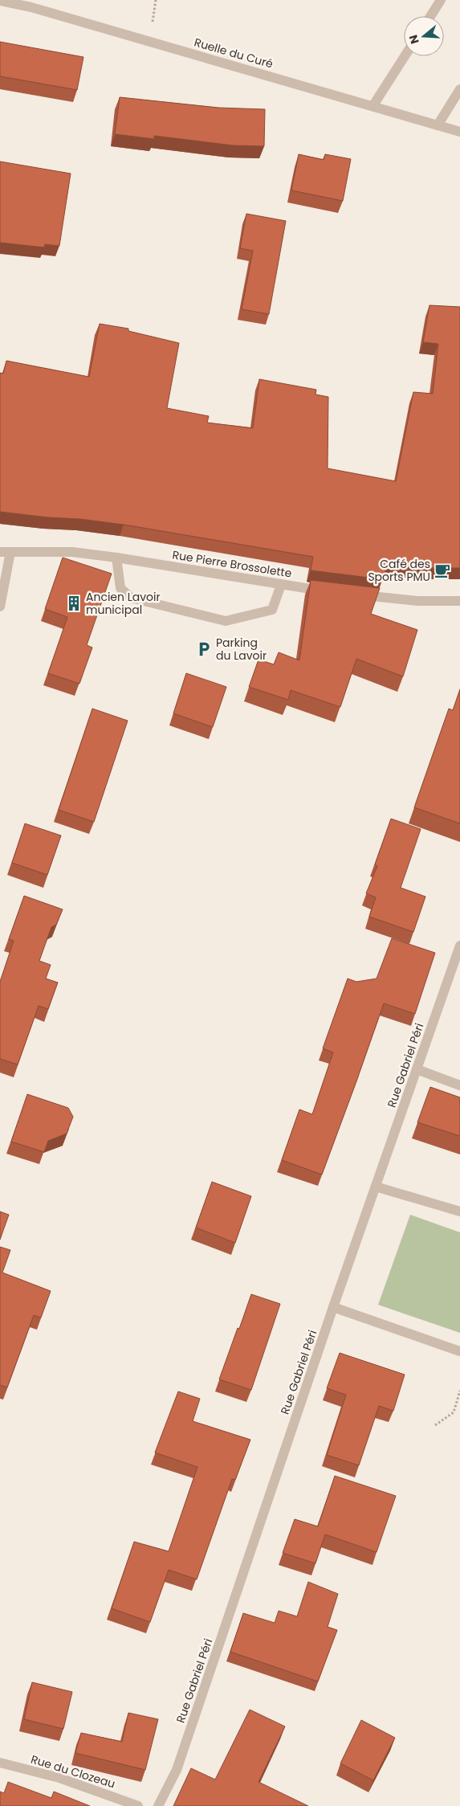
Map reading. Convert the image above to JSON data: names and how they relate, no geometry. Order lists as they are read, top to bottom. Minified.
{"streets":{"street":["Ruelle du Curé","Rue Pierre Brossolette","Rue Gabriel Péri","Rue du Clozeau"]},"places":{"cafe":["Café des Sports PMU"],"building":["Ancien Lavoir municipal"],"parking":["Parking du Lavoir"]},"north":"left"}
